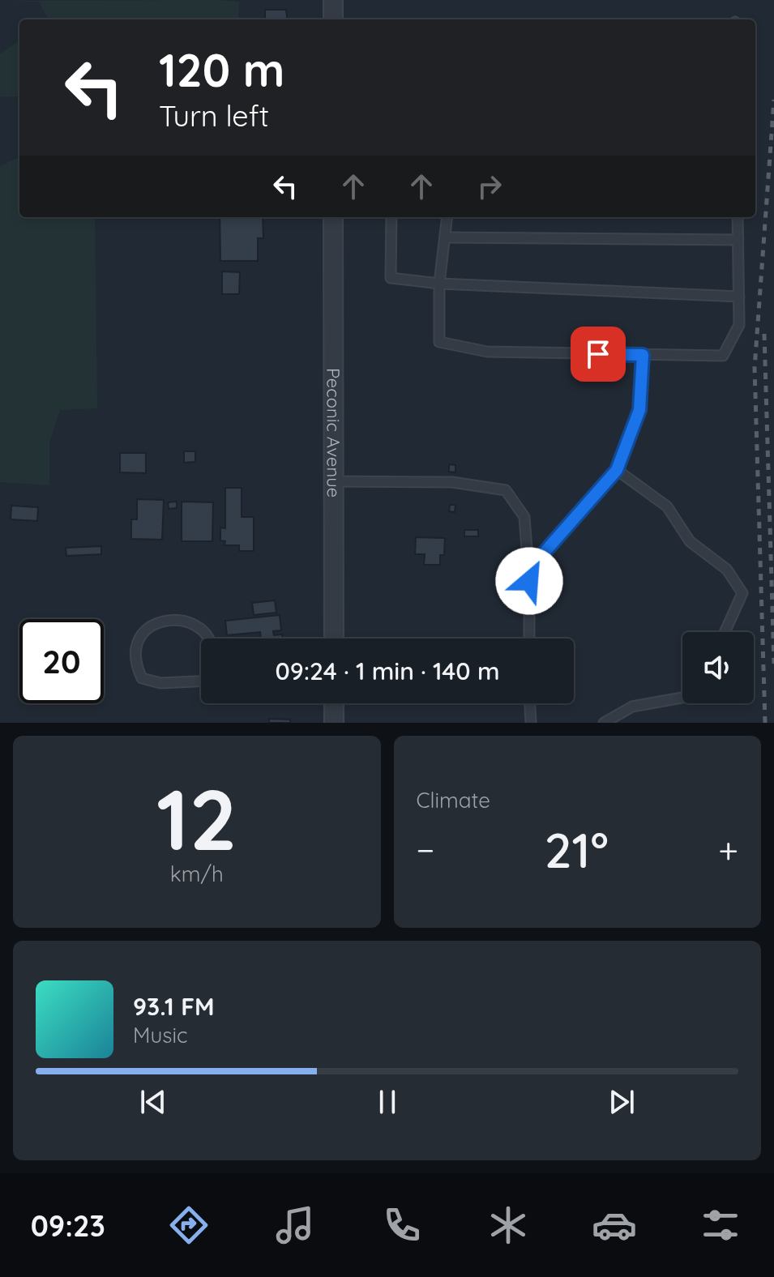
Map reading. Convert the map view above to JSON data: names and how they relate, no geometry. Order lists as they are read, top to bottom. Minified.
{"streets":{"street":["Peconic Avenue"]},"page":{"turn":["120 m","Turn left"],"limit":"20","trip":"09:24 · 1 min · 140 m","tile":[["12","km/h"],"Climate"],"heat":["−","21°","+"],"song":["93.1 FM","Music"],"tabs":"09:23"}}
